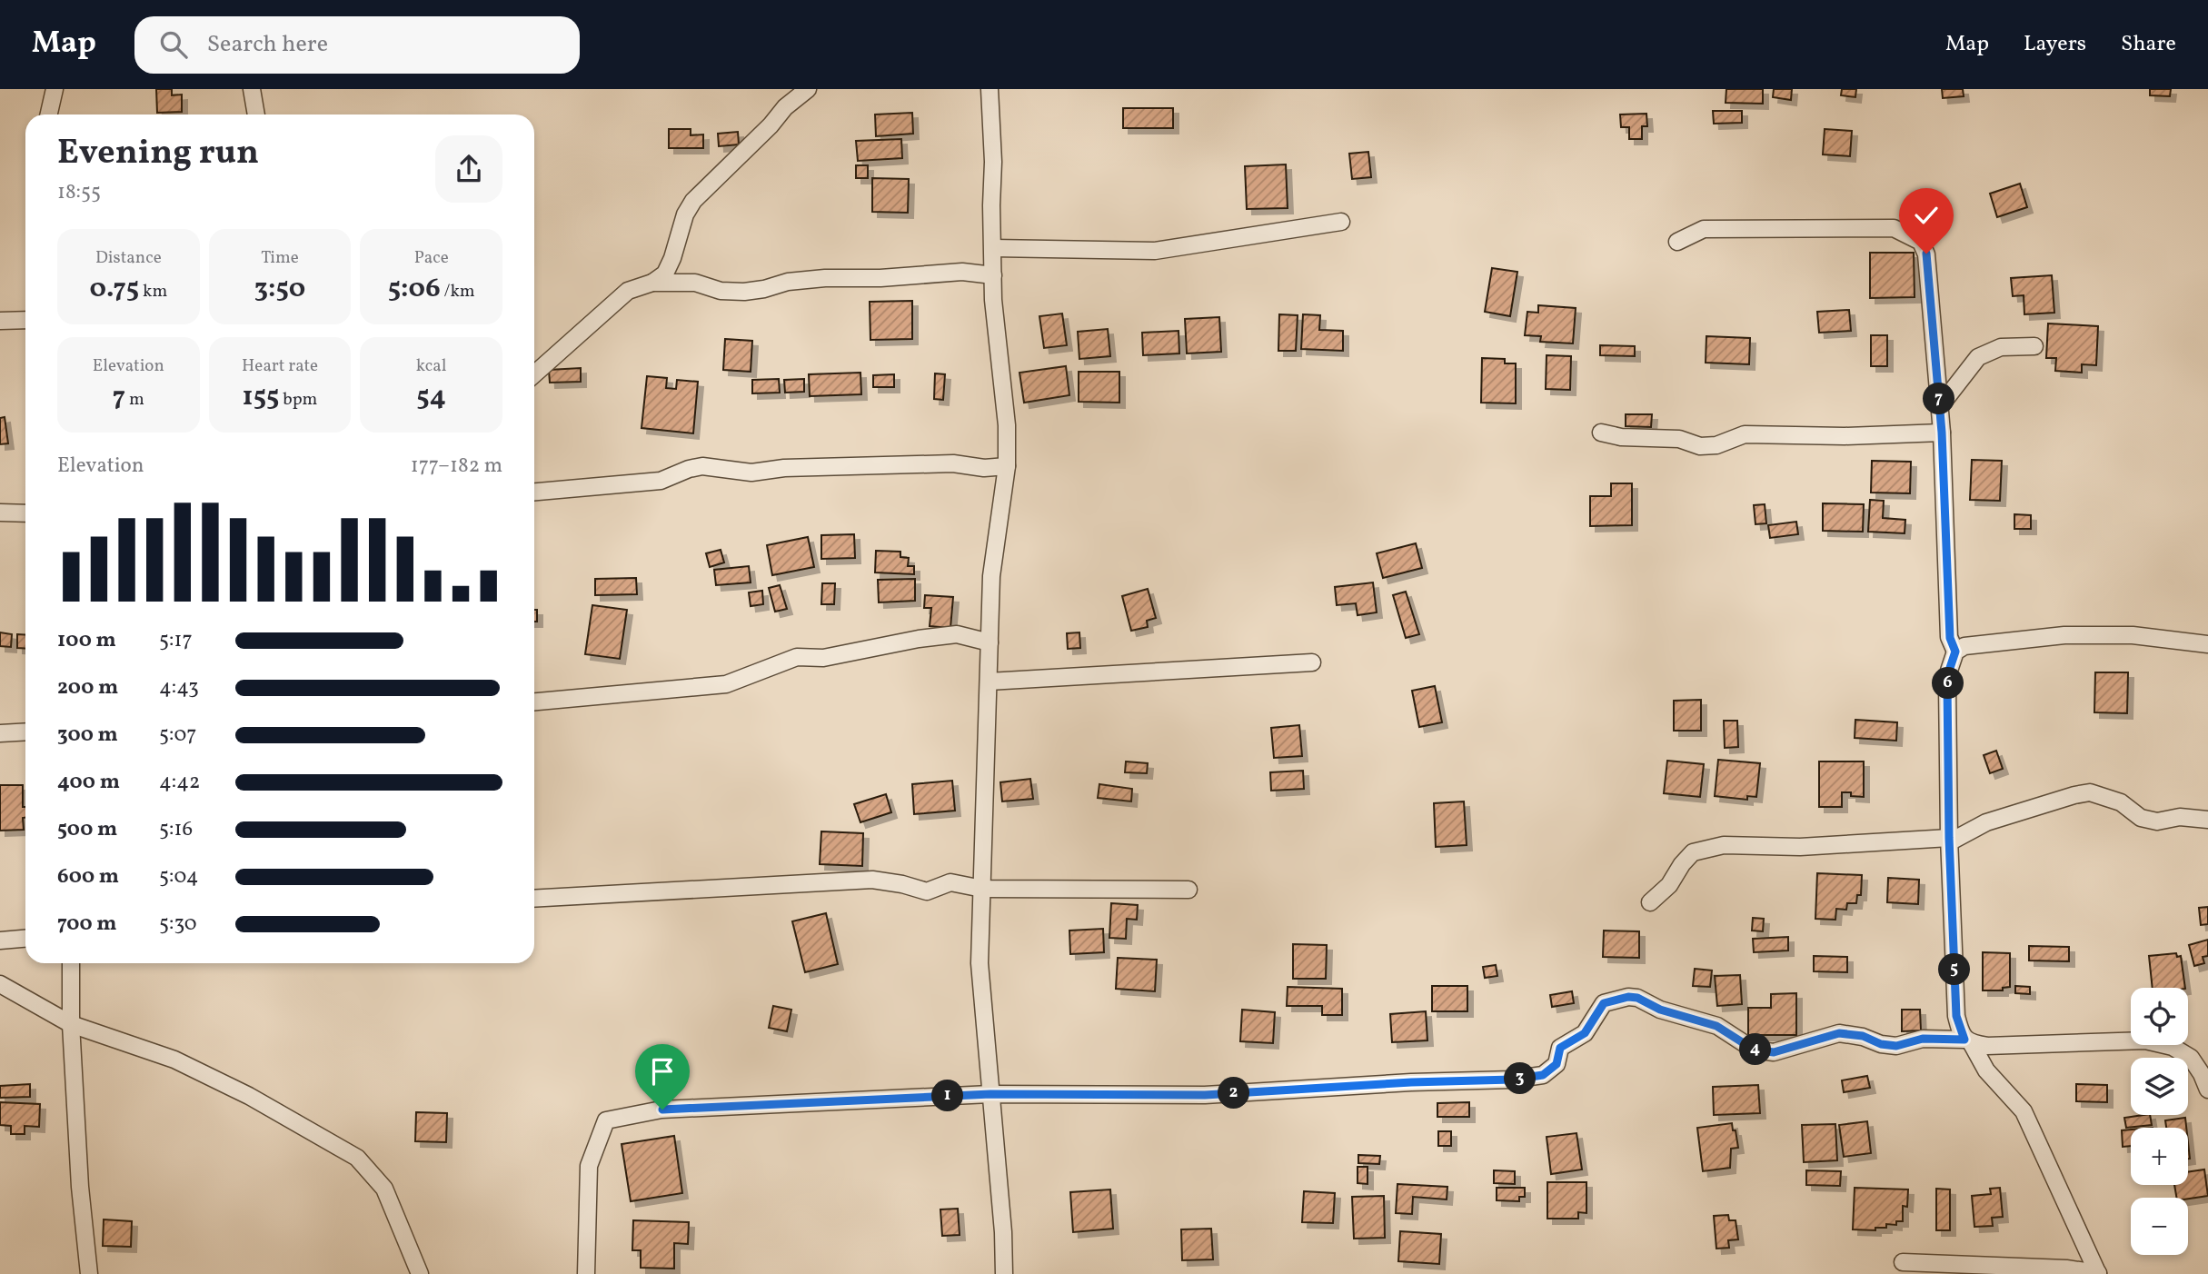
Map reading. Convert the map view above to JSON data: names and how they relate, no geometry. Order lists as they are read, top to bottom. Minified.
{"page":{"header":"Map","search":"Search here","nav":["Map","Layers","Share"],"heading":["Evening run","18:55"],"stats":[["Distance","0.75 km"],["Time","3:50"],["Pace","5:06 /km"],["Elevation","7 m"],["Heart rate","155 bpm"],["kcal","54"]],"pins":["7","6","5","4","3","2","1"],"chart":["Elevation","177–182 m"],"list":[{"name":"100 m","note":"5:17"},{"name":"200 m","note":"4:43"},{"name":"300 m","note":"5:07"},{"name":"400 m","note":"4:42"},{"name":"500 m","note":"5:16"},{"name":"600 m","note":"5:04"},{"name":"700 m","note":"5:30"}],"map_buttons":["+","−"]}}
